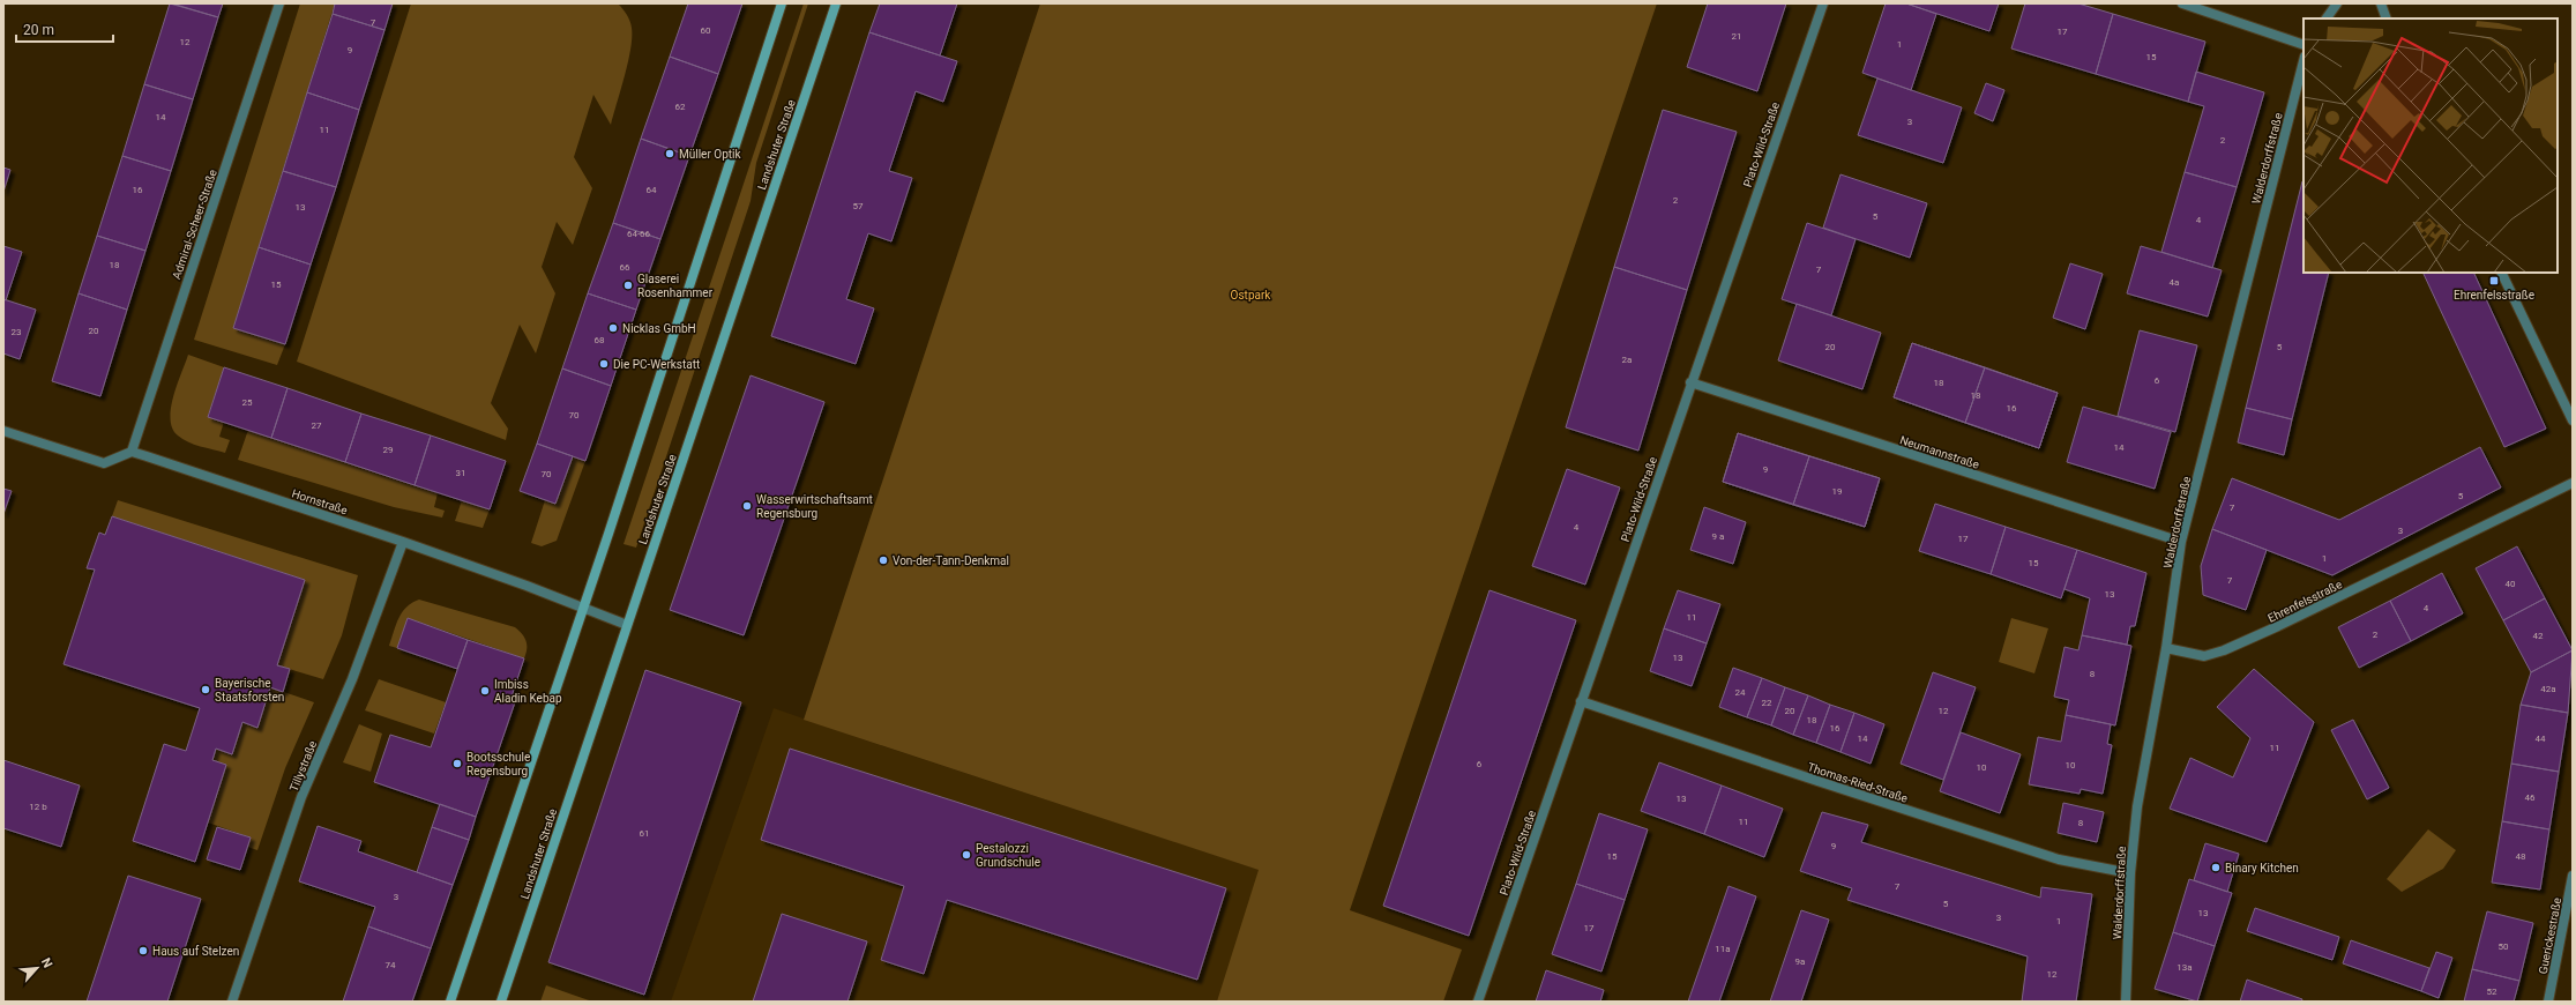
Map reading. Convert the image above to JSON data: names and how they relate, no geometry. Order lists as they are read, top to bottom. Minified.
{"streets":{"main road":["Landshuter Straße"],"street":["Plato-Wild-Straße","Walderdorffstraße","Admiral-Scheer-Straße","Neumannstraße","Hornstraße","Ehrenfelsstraße","Tillystraße","Thomas-Ried-Straße","Guerickestraße"]},"crossings":[["Landshuter Straße","Hornstraße"],["Plato-Wild-Straße","Neumannstraße"],["Plato-Wild-Straße","Thomas-Ried-Straße"],["Walderdorffstraße","Neumannstraße"],["Walderdorffstraße","Ehrenfelsstraße"],["Walderdorffstraße","Thomas-Ried-Straße"],["Admiral-Scheer-Straße","Hornstraße"],["Hornstraße","Tillystraße"]],"parks":["Ostpark"],"places":{"other":["Müller Optik","Glaserei Rosenhammer","Nicklas GmbH","Die PC-Werkstatt","Wasserwirtschaftsamt Regensburg","Von-der-Tann-Denkmal","Bayerische Staatsforsten","Imbiss Aladin Kebap","Bootsschule Regensburg","Pestalozzi Grundschule","Binary Kitchen","Haus auf Stelzen"],"transit":["Ehrenfelsstraße"]},"house_numbers":["7","60","17","21","12","1","9","15","62","14","3","11","2","16","64","2","57","13","5","4","64-66","18","66","7","4a","15","20","23","68","20","5","2a","6","18","18","25","16","70","27","14","29","9","31","70","19","5","7","4","3","9 a","17","1","15","7","40","13","4","11","2","42","13","8","42a","24","22","20","12","18","16","14","44","11","6","10","10","46","13","12 b","11","8","61","9","15","48","7","3","5","13","3","1","17","50","11a","9a","74","13a","12","52"],"scale_bar":"20 m","north":"top right"}
